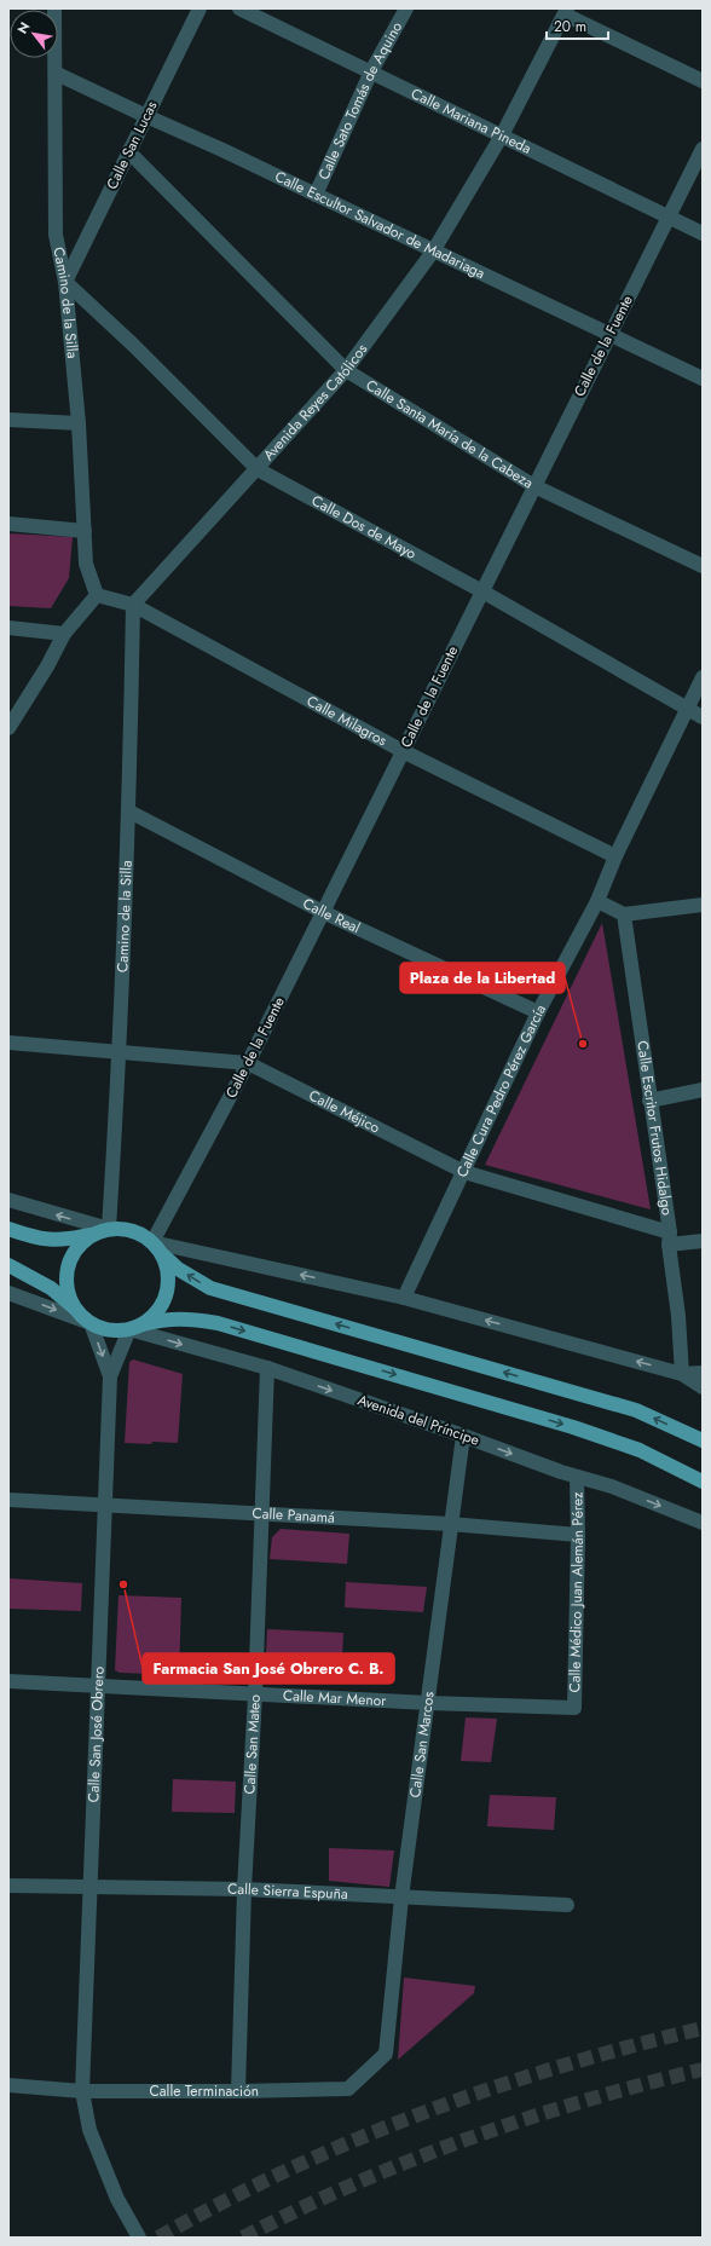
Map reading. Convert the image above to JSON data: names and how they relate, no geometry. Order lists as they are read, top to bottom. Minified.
{"streets":{"street":["Calle Sato Tomás de Aquino","Calle Mariana Pineda","Calle San Lucas","Calle Escultor Salvador de Madariaga","Camino de la Silla","Calle de la Fuente","Avenida Reyes Católicos","Calle Santa María de la Cabeza","Calle Dos de Mayo","Calle Milagros","Calle Real","Calle Cura Pedro Pérez García","Calle Méjico","Calle Escritor Frutos Hidalgo","Avenida del Príncipe","Calle Panamá","Calle Médico Juan Alemán Pérez","Calle Mar Menor","Calle San José Obrero","Calle San Mateo","Calle San Marcos","Calle Sierra Espuña","Calle Terminación"]},"crossings":[["Calle Sato Tomás de Aquino","Calle Mariana Pineda"],["Calle Sato Tomás de Aquino","Calle Escultor Salvador de Madariaga"],["Calle Mariana Pineda","Calle de la Fuente"],["Calle Mariana Pineda","Avenida Reyes Católicos"],["Calle San Lucas","Calle Escultor Salvador de Madariaga"],["Calle San Lucas","Camino de la Silla"],["Calle San Lucas","Calle Santa María de la Cabeza"],["Calle San Lucas","Calle Dos de Mayo"],["Calle Escultor Salvador de Madariaga","Camino de la Silla"],["Calle Escultor Salvador de Madariaga","Calle de la Fuente"],["Calle Escultor Salvador de Madariaga","Avenida Reyes Católicos"],["Camino de la Silla","Calle de la Fuente"],["Camino de la Silla","Avenida Reyes Católicos"],["Camino de la Silla","Calle Dos de Mayo"],["Camino de la Silla","Calle Milagros"],["Camino de la Silla","Calle Real"],["Camino de la Silla","Calle Méjico"],["Camino de la Silla","Avenida del Príncipe"],["Camino de la Silla","Calle San José Obrero"],["Calle de la Fuente","Calle Santa María de la Cabeza"],["Calle de la Fuente","Calle Dos de Mayo"],["Calle de la Fuente","Calle Milagros"],["Calle de la Fuente","Calle Real"],["Calle de la Fuente","Calle Méjico"],["Calle de la Fuente","Avenida del Príncipe"],["Calle de la Fuente","Calle San José Obrero"],["Avenida Reyes Católicos","Calle Santa María de la Cabeza"],["Avenida Reyes Católicos","Calle Dos de Mayo"],["Avenida Reyes Católicos","Calle Milagros"],["Calle Dos de Mayo","Calle Cura Pedro Pérez García"],["Calle Milagros","Calle Cura Pedro Pérez García"],["Calle Real","Calle Cura Pedro Pérez García"],["Calle Cura Pedro Pérez García","Calle Méjico"],["Calle Méjico","Calle Escritor Frutos Hidalgo"],["Avenida del Príncipe","Calle Médico Juan Alemán Pérez"],["Avenida del Príncipe","Calle San José Obrero"],["Avenida del Príncipe","Calle San Mateo"],["Avenida del Príncipe","Calle San Marcos"],["Calle Panamá","Calle Médico Juan Alemán Pérez"],["Calle Panamá","Calle San José Obrero"],["Calle Panamá","Calle San Mateo"],["Calle Panamá","Calle San Marcos"],["Calle Médico Juan Alemán Pérez","Calle Mar Menor"],["Calle Mar Menor","Calle San José Obrero"],["Calle Mar Menor","Calle San Mateo"],["Calle Mar Menor","Calle San Marcos"],["Calle San José Obrero","Calle Sierra Espuña"],["Calle San José Obrero","Calle Terminación"],["Calle San Mateo","Calle Sierra Espuña"],["Calle San Mateo","Calle Terminación"],["Calle San Marcos","Calle Sierra Espuña"],["Calle San Marcos","Calle Terminación"]],"places":["Plaza de la Libertad","Farmacia San José Obrero C. B."],"scale_bar":"20 m","north":"top left"}
